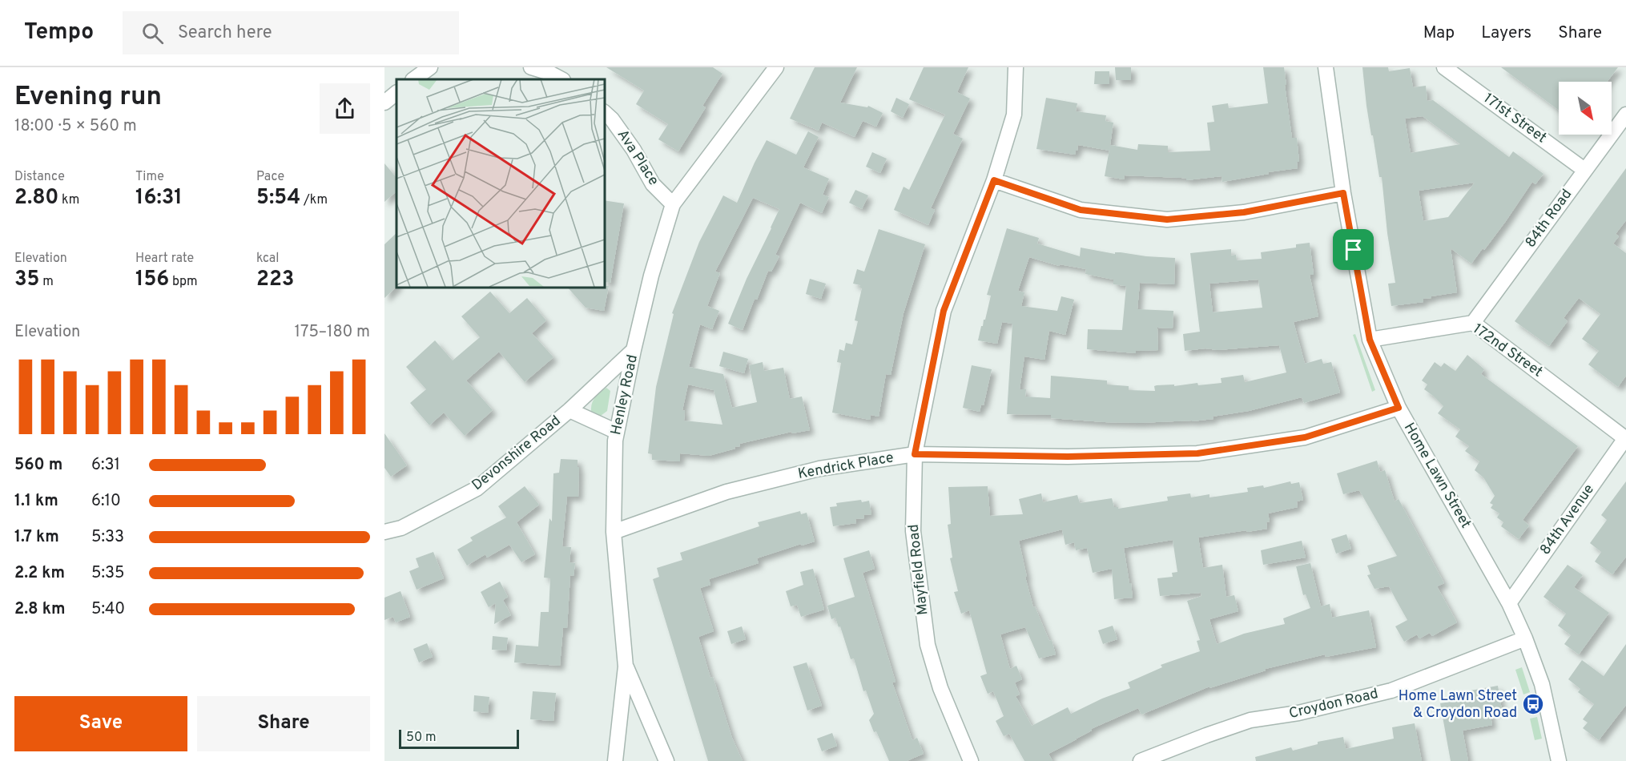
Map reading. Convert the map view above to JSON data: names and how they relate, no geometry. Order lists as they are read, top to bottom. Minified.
{"streets":{"street":["171st Street","Ava Place","84th Road","172nd Street","Henley Road","Devonshire Road","Kendrick Place","Home Lawn Street","84th Avenue","Mayfield Road","Croydon Road"]},"crossings":[["171st Street","84th Road"],["Ava Place","Henley Road"],["84th Road","172nd Street"],["172nd Street","Home Lawn Street"],["172nd Street","84th Avenue"],["Henley Road","Devonshire Road"],["Henley Road","Kendrick Place"],["Kendrick Place","Home Lawn Street"],["Kendrick Place","Mayfield Road"],["Home Lawn Street","84th Avenue"],["Home Lawn Street","Croydon Road"]],"places":{"bus stop":["Home Lawn Street & Croydon Road"]},"scale_bar":"50 m","north":"bottom right","page":{"header":"Tempo","search":"Search here","nav":["Map","Layers","Share"],"heading":["Evening run","18:00 · 5 × 560 m"],"stats":[["Distance","2.80 km"],["Time","16:31"],["Pace","5:54 /km"],["Elevation","35 m"],["Heart rate","156 bpm"],["kcal","223"]],"chart":["Elevation","175–180 m"],"list":[{"name":"560 m","note":"6:31"},{"name":"1.1 km","note":"6:10"},{"name":"1.7 km","note":"5:33"},{"name":"2.2 km","note":"5:35"},{"name":"2.8 km","note":"5:40"}],"buttons":["Save","Share"],"scale":"50 m"}}
